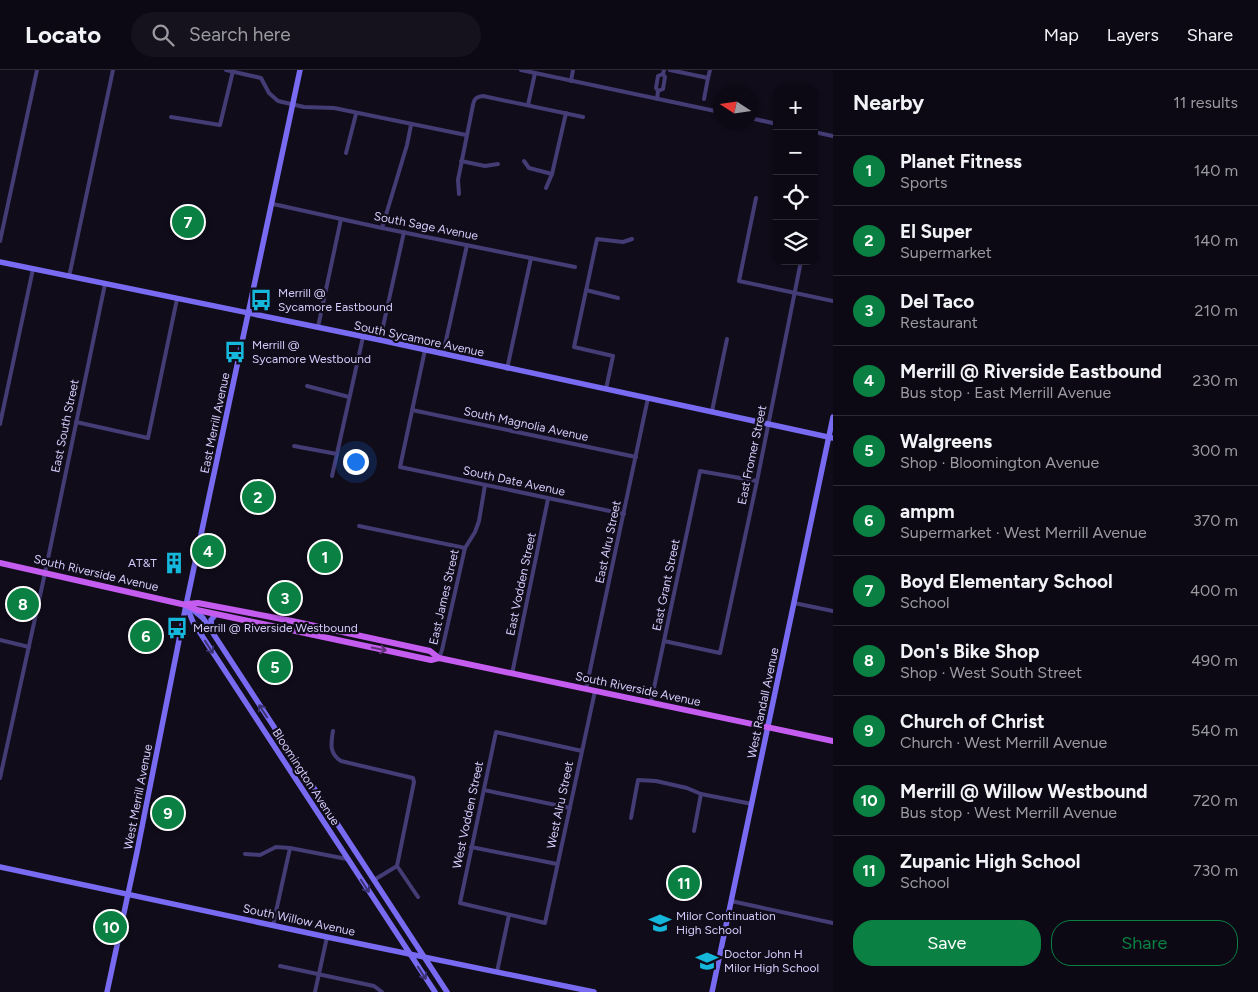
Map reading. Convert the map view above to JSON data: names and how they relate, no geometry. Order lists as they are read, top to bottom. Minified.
{"streets":{"main road":["South Riverside Avenue"],"street":["South Sage Avenue","South Sycamore Avenue","East Merrill Avenue","South Magnolia Avenue","East South Street","East Fromer Street","South Date Avenue","East Alru Street","East Vodden Street","East Grant Street","East James Street","West Randall Avenue","Bloomington Avenue","West Merrill Avenue","West Alru Street","West Vodden Street","South Willow Avenue"]},"crossings":[["South Sage Avenue","East Merrill Avenue"],["South Sycamore Avenue","East Merrill Avenue"],["South Sycamore Avenue","East South Street"],["South Sycamore Avenue","East Fromer Street"],["South Sycamore Avenue","East Alru Street"],["South Sycamore Avenue","West Randall Avenue"],["East Merrill Avenue","South Riverside Avenue"],["East Merrill Avenue","Bloomington Avenue"],["East Merrill Avenue","West Merrill Avenue"],["South Magnolia Avenue","South Date Avenue"],["South Magnolia Avenue","East Alru Street"],["East South Street","South Riverside Avenue"],["East Fromer Street","East Grant Street"],["South Date Avenue","East Alru Street"],["South Date Avenue","East Vodden Street"],["South Date Avenue","East James Street"],["East Alru Street","South Riverside Avenue"],["South Riverside Avenue","East Vodden Street"],["South Riverside Avenue","East Grant Street"],["South Riverside Avenue","East James Street"],["South Riverside Avenue","West Randall Avenue"],["South Riverside Avenue","Bloomington Avenue"],["South Riverside Avenue","West Merrill Avenue"],["South Riverside Avenue","West Alru Street"],["Bloomington Avenue","West Merrill Avenue"],["Bloomington Avenue","South Willow Avenue"],["West Merrill Avenue","South Willow Avenue"],["West Alru Street","West Vodden Street"]],"places":{"bus stop":["Merrill @ Sycamore Eastbound","Merrill @ Sycamore Westbound","Merrill @ Riverside Westbound"],"building":["AT&T"],"school or university":["Milor Continuation High School","Doctor John H Milor High School"]},"north":"left","page":{"header":"Locato","search":"Search here","nav":["Map","Layers","Share"],"heading":["Nearby","11 results"],"map_buttons":["+","−"],"list":[{"mark":"1","name":"Planet Fitness","note":"Sports","value":"140 m"},{"mark":"2","name":"El Super","note":"Supermarket","value":"140 m"},{"mark":"3","name":"Del Taco","note":"Restaurant","value":"210 m"},{"mark":"4","name":"Merrill @ Riverside Eastbound","note":"Bus stop · East Merrill Avenue","value":"230 m"},{"mark":"5","name":"Walgreens","note":"Shop · Bloomington Avenue","value":"300 m"},{"mark":"6","name":"ampm","note":"Supermarket · West Merrill Avenue","value":"370 m"},{"mark":"7","name":"Boyd Elementary School","note":"School","value":"400 m"},{"mark":"8","name":"Don's Bike Shop","note":"Shop · West South Street","value":"490 m"},{"mark":"9","name":"Church of Christ","note":"Church · West Merrill Avenue","value":"540 m"},{"mark":"10","name":"Merrill @ Willow Westbound","note":"Bus stop · West Merrill Avenue","value":"720 m"},{"mark":"11","name":"Zupanic High School","note":"School","value":"730 m"}],"pins":["7","2","4","1","3","8","6","5","9","11","10"],"buttons":["Save","Share"]}}
